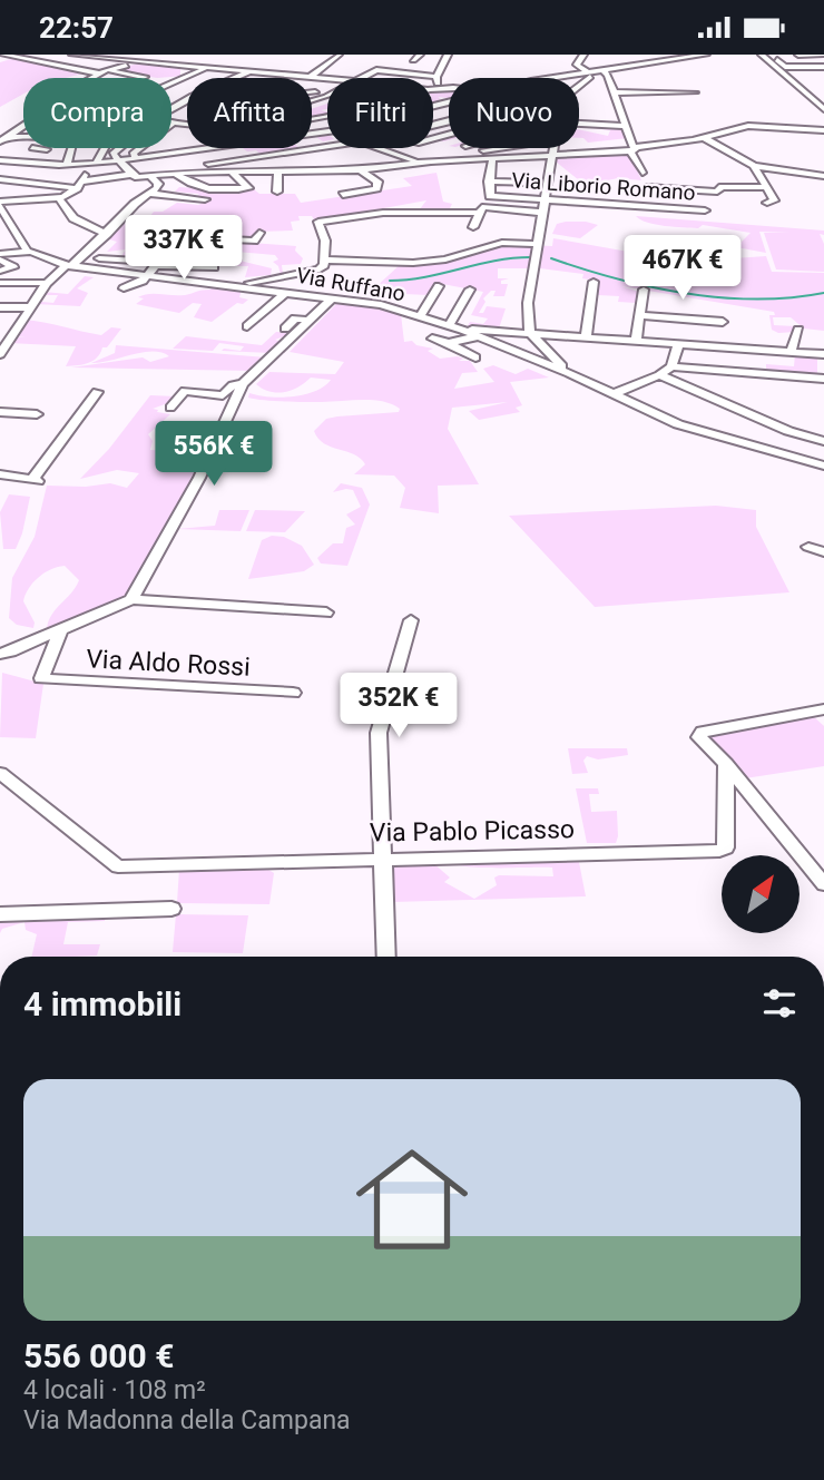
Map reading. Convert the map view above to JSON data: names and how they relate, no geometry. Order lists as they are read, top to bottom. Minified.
{"streets":{"street":["Via Liborio Romano","Via Ruffano","Via Aldo Rossi","Via Pablo Picasso"]},"north":"top right","page":{"status":"22:57","chip":["Compra","Affitta","Filtri","Nuovo"],"price":["337K €","467K €","556K €","352K €"],"heading":"4 immobili","list":[{"name":"556 000 €","note":"4 locali · 108 m² · Via Madonna della Campana"}]}}
